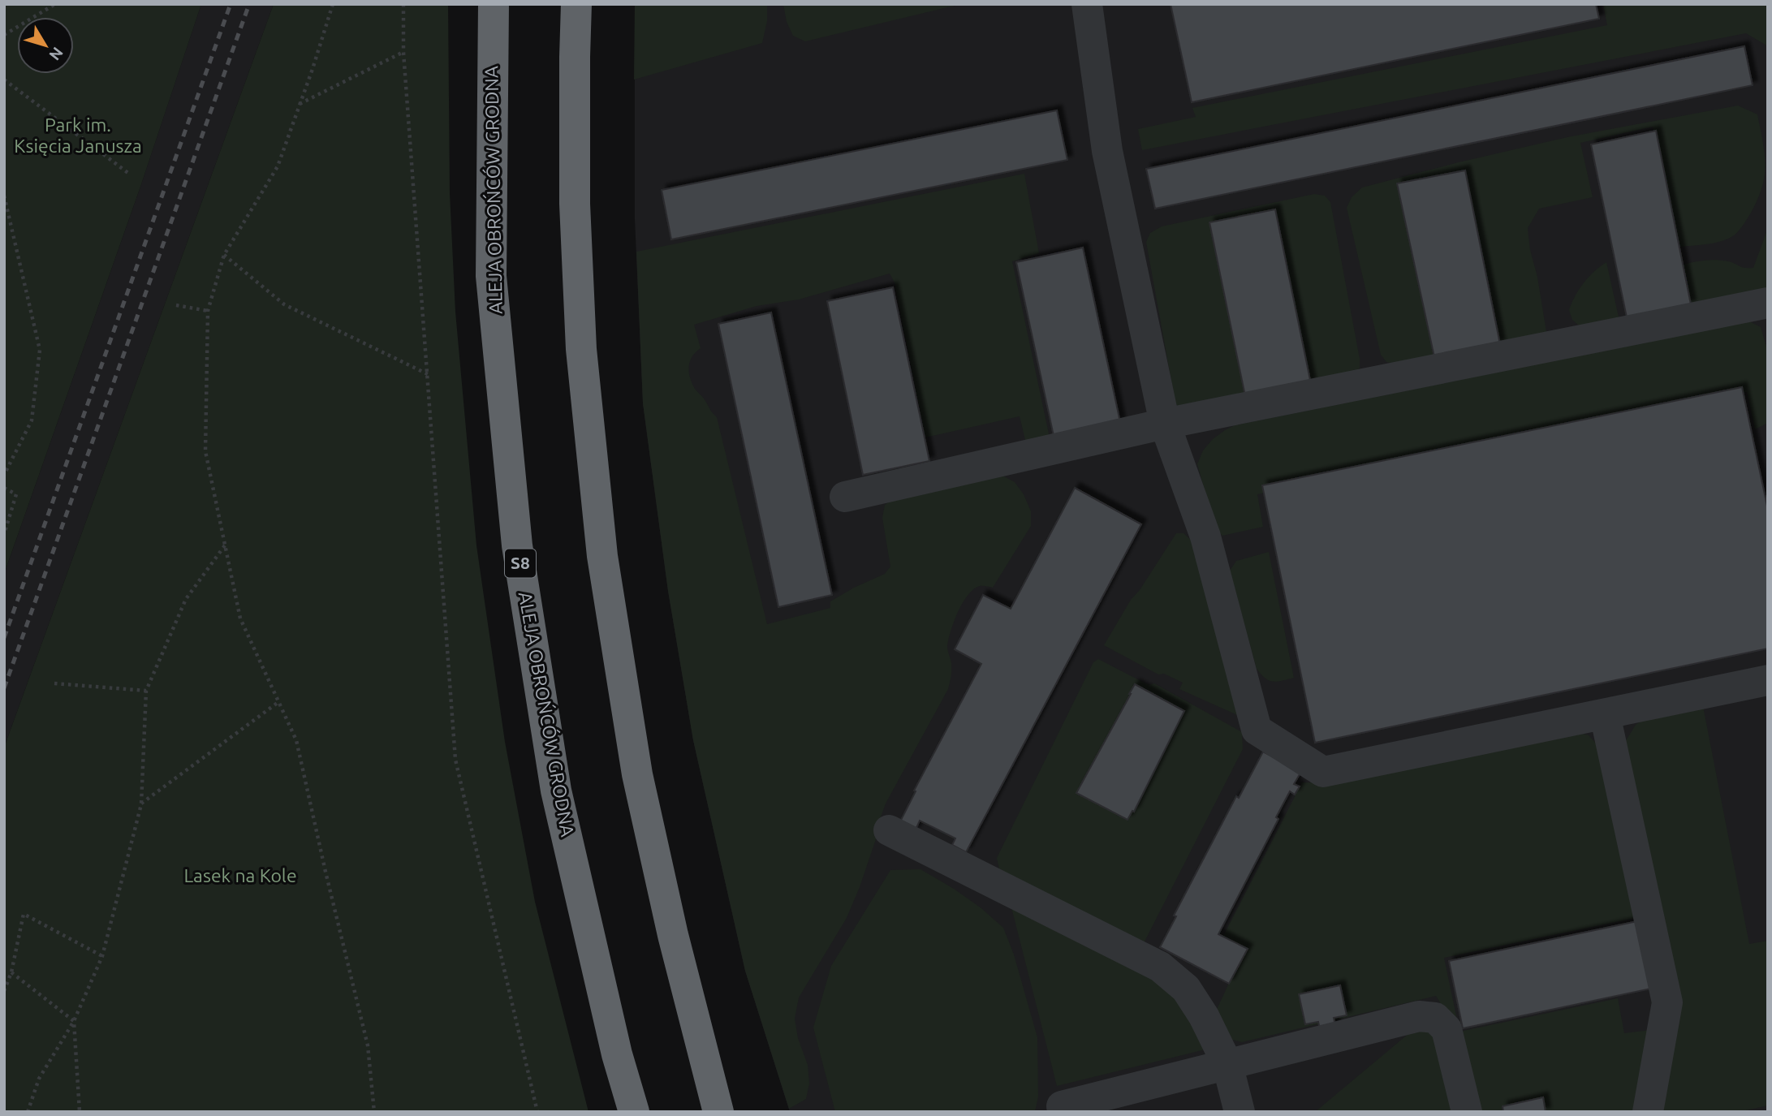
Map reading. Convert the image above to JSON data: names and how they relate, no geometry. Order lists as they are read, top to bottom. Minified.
{"streets":{"highway":["ALEJA OBROŃCÓW GRODNA","S8"]},"parks":["Park im. Księcia Janusza","Lasek na Kole"],"north":"bottom right"}
